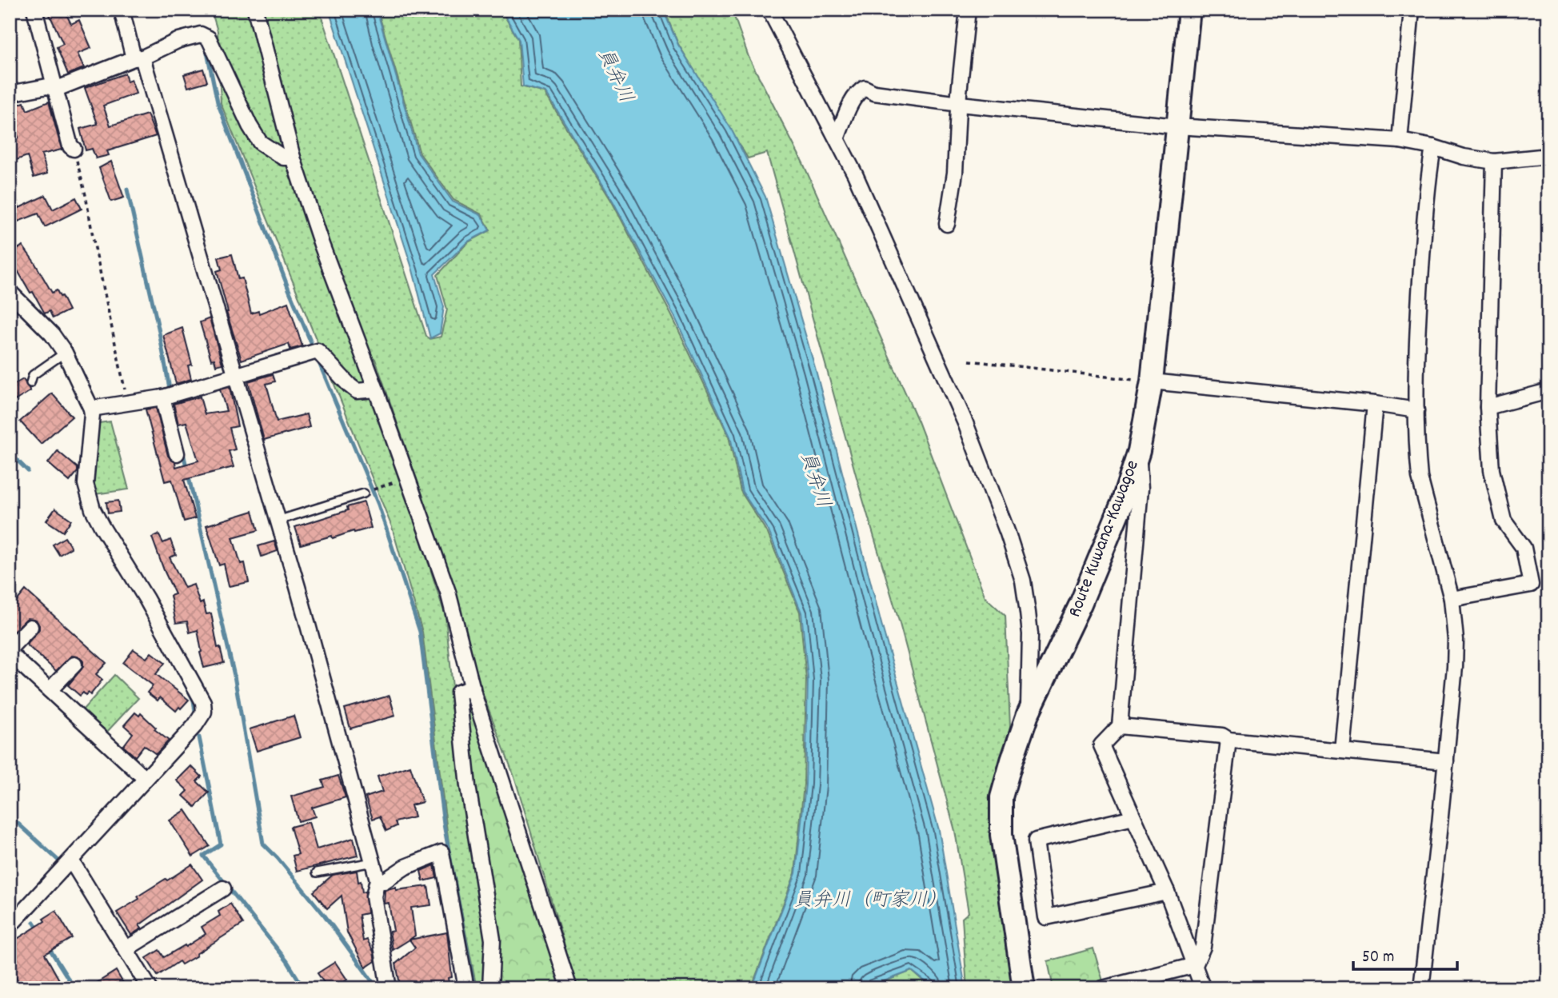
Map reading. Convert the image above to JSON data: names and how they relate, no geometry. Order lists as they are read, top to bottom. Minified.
{"streets":{"main road":["Route Kuwana-Kawagoe"]},"water":["員弁川","員弁川（町家川）"],"scale_bar":"50 m"}
